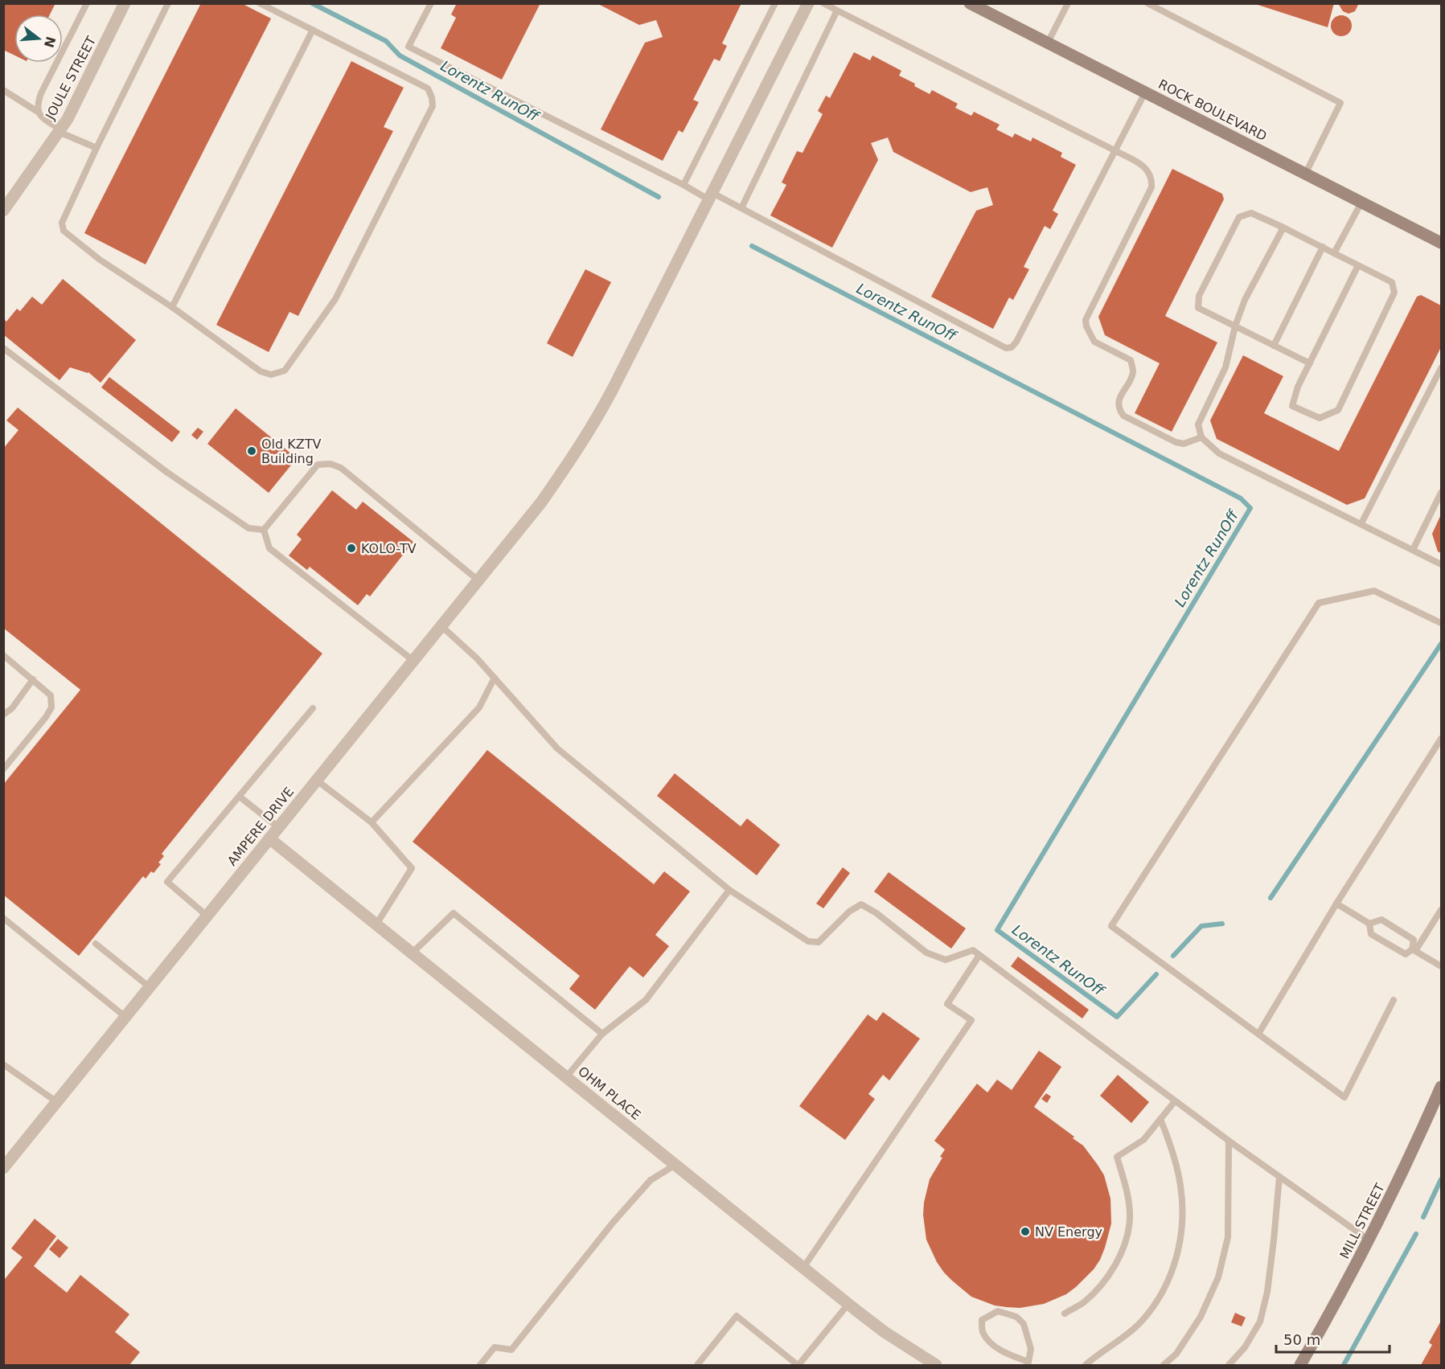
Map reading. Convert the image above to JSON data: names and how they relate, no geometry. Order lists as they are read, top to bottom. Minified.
{"streets":{"main road":["ROCK BOULEVARD","MILL STREET"],"street":["JOULE STREET","AMPERE DRIVE","OHM PLACE"]},"crossings":[["AMPERE DRIVE","OHM PLACE"]],"water":["Lorentz RunOff"],"places":["Old KZTV Building","KOLO-TV","NV Energy"],"scale_bar":"50 m","north":"right"}
